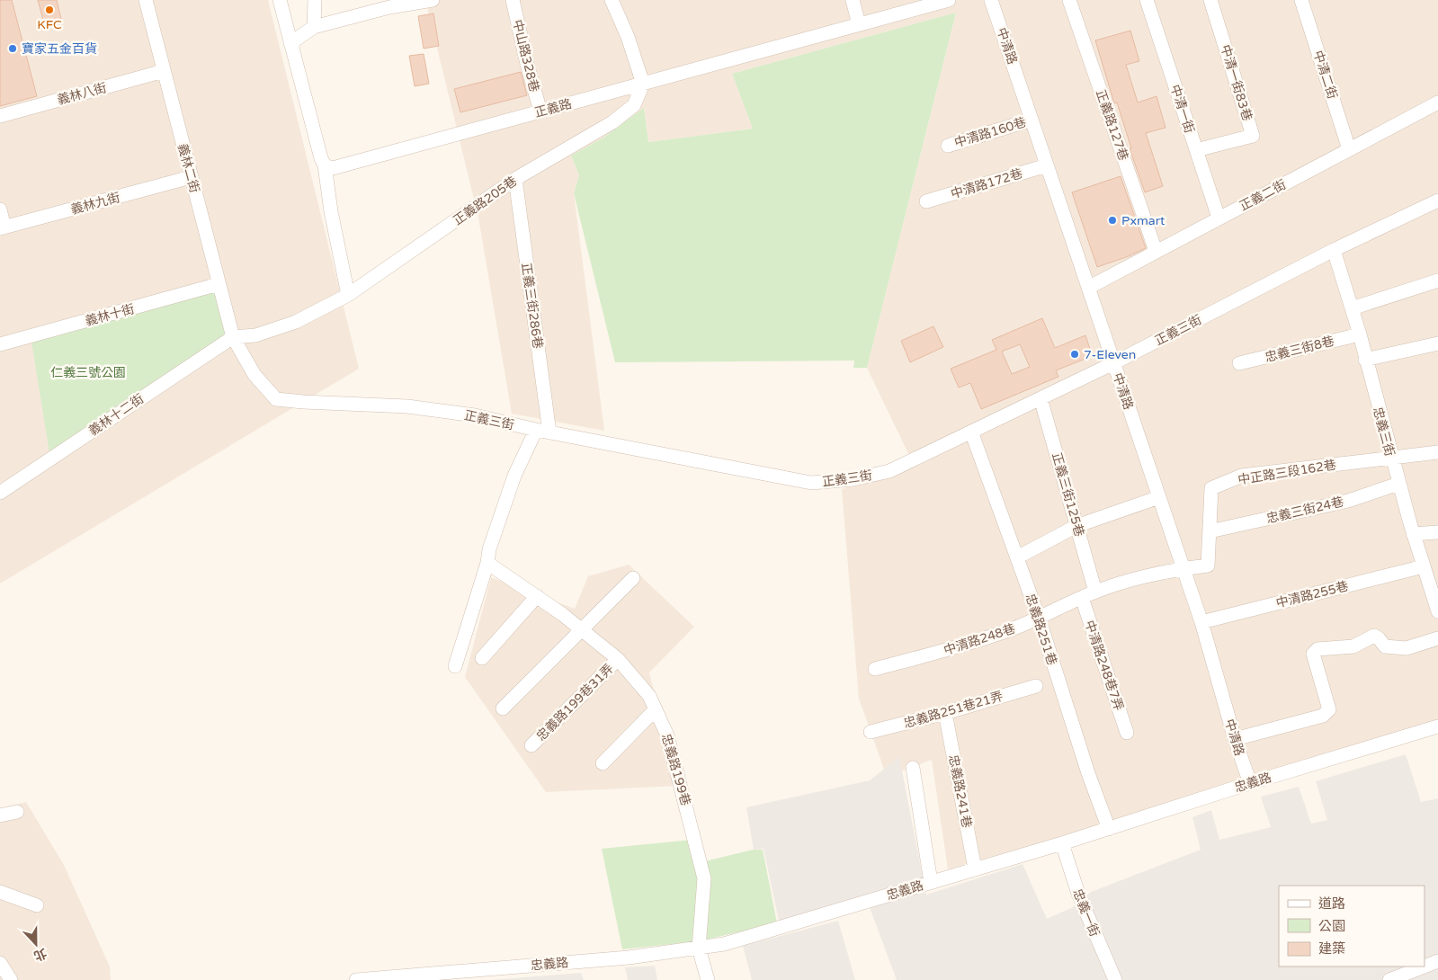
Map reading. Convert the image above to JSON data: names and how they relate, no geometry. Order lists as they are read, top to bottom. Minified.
{"streets":{"street":["中清路","中山路328巷","中清二街","中清一街83巷","義林八街","正義路","中清一街","正義路127巷","中清路160巷","義林二街","中清路172巷","正義二街","正義路205巷","義林九街","正義三街286巷","義林十街","正義三街","忠義三街8巷","義林十二街","忠義三街","中正路三段162巷","正義三街125巷","忠義三街24巷","中清路255巷","忠義路251巷","中清路248巷","中清路248巷7弄","忠義路199巷31弄","忠義路251巷21弄","忠義路199巷","忠義路","忠義路241巷","忠義一街"]},"crossings":[["中清路","中清路160巷"],["中清路","中清路172巷"],["中清路","正義二街"],["中清路","正義三街"],["中清路","中正路三段162巷"],["中清路","中清路255巷"],["中清路","中清路248巷"],["中清路","忠義路"],["中山路328巷","正義路"],["中清二街","正義二街"],["中清一街83巷","中清一街"],["義林八街","義林二街"],["正義路","正義路205巷"],["中清一街","正義二街"],["正義路127巷","正義二街"],["義林二街","正義路205巷"],["義林二街","義林九街"],["義林二街","義林十街"],["義林二街","正義三街"],["義林二街","義林十二街"],["正義路205巷","正義三街286巷"],["正義路205巷","正義三街"],["正義路205巷","義林十二街"],["正義三街286巷","正義三街"],["正義三街","義林十二街"],["正義三街","忠義三街"],["正義三街","正義三街125巷"],["正義三街","忠義路251巷"],["忠義三街8巷","忠義三街"],["忠義三街","中正路三段162巷"],["忠義三街","忠義三街24巷"],["忠義三街","中清路255巷"],["中正路三段162巷","忠義三街24巷"],["中正路三段162巷","中清路248巷"],["正義三街125巷","中清路248巷"],["忠義路251巷","中清路248巷"],["忠義路251巷","忠義路"],["中清路248巷","中清路248巷7弄"],["忠義路199巷31弄","忠義路199巷"],["忠義路251巷21弄","忠義路241巷"],["忠義路199巷","忠義路"],["忠義路","忠義路241巷"],["忠義路","忠義一街"]],"parks":["仁義三號公園"],"places":["KFC","寶家五金百貨","Pxmart","7-Eleven"],"legend":["道路","公園","建築"],"north":"bottom"}
